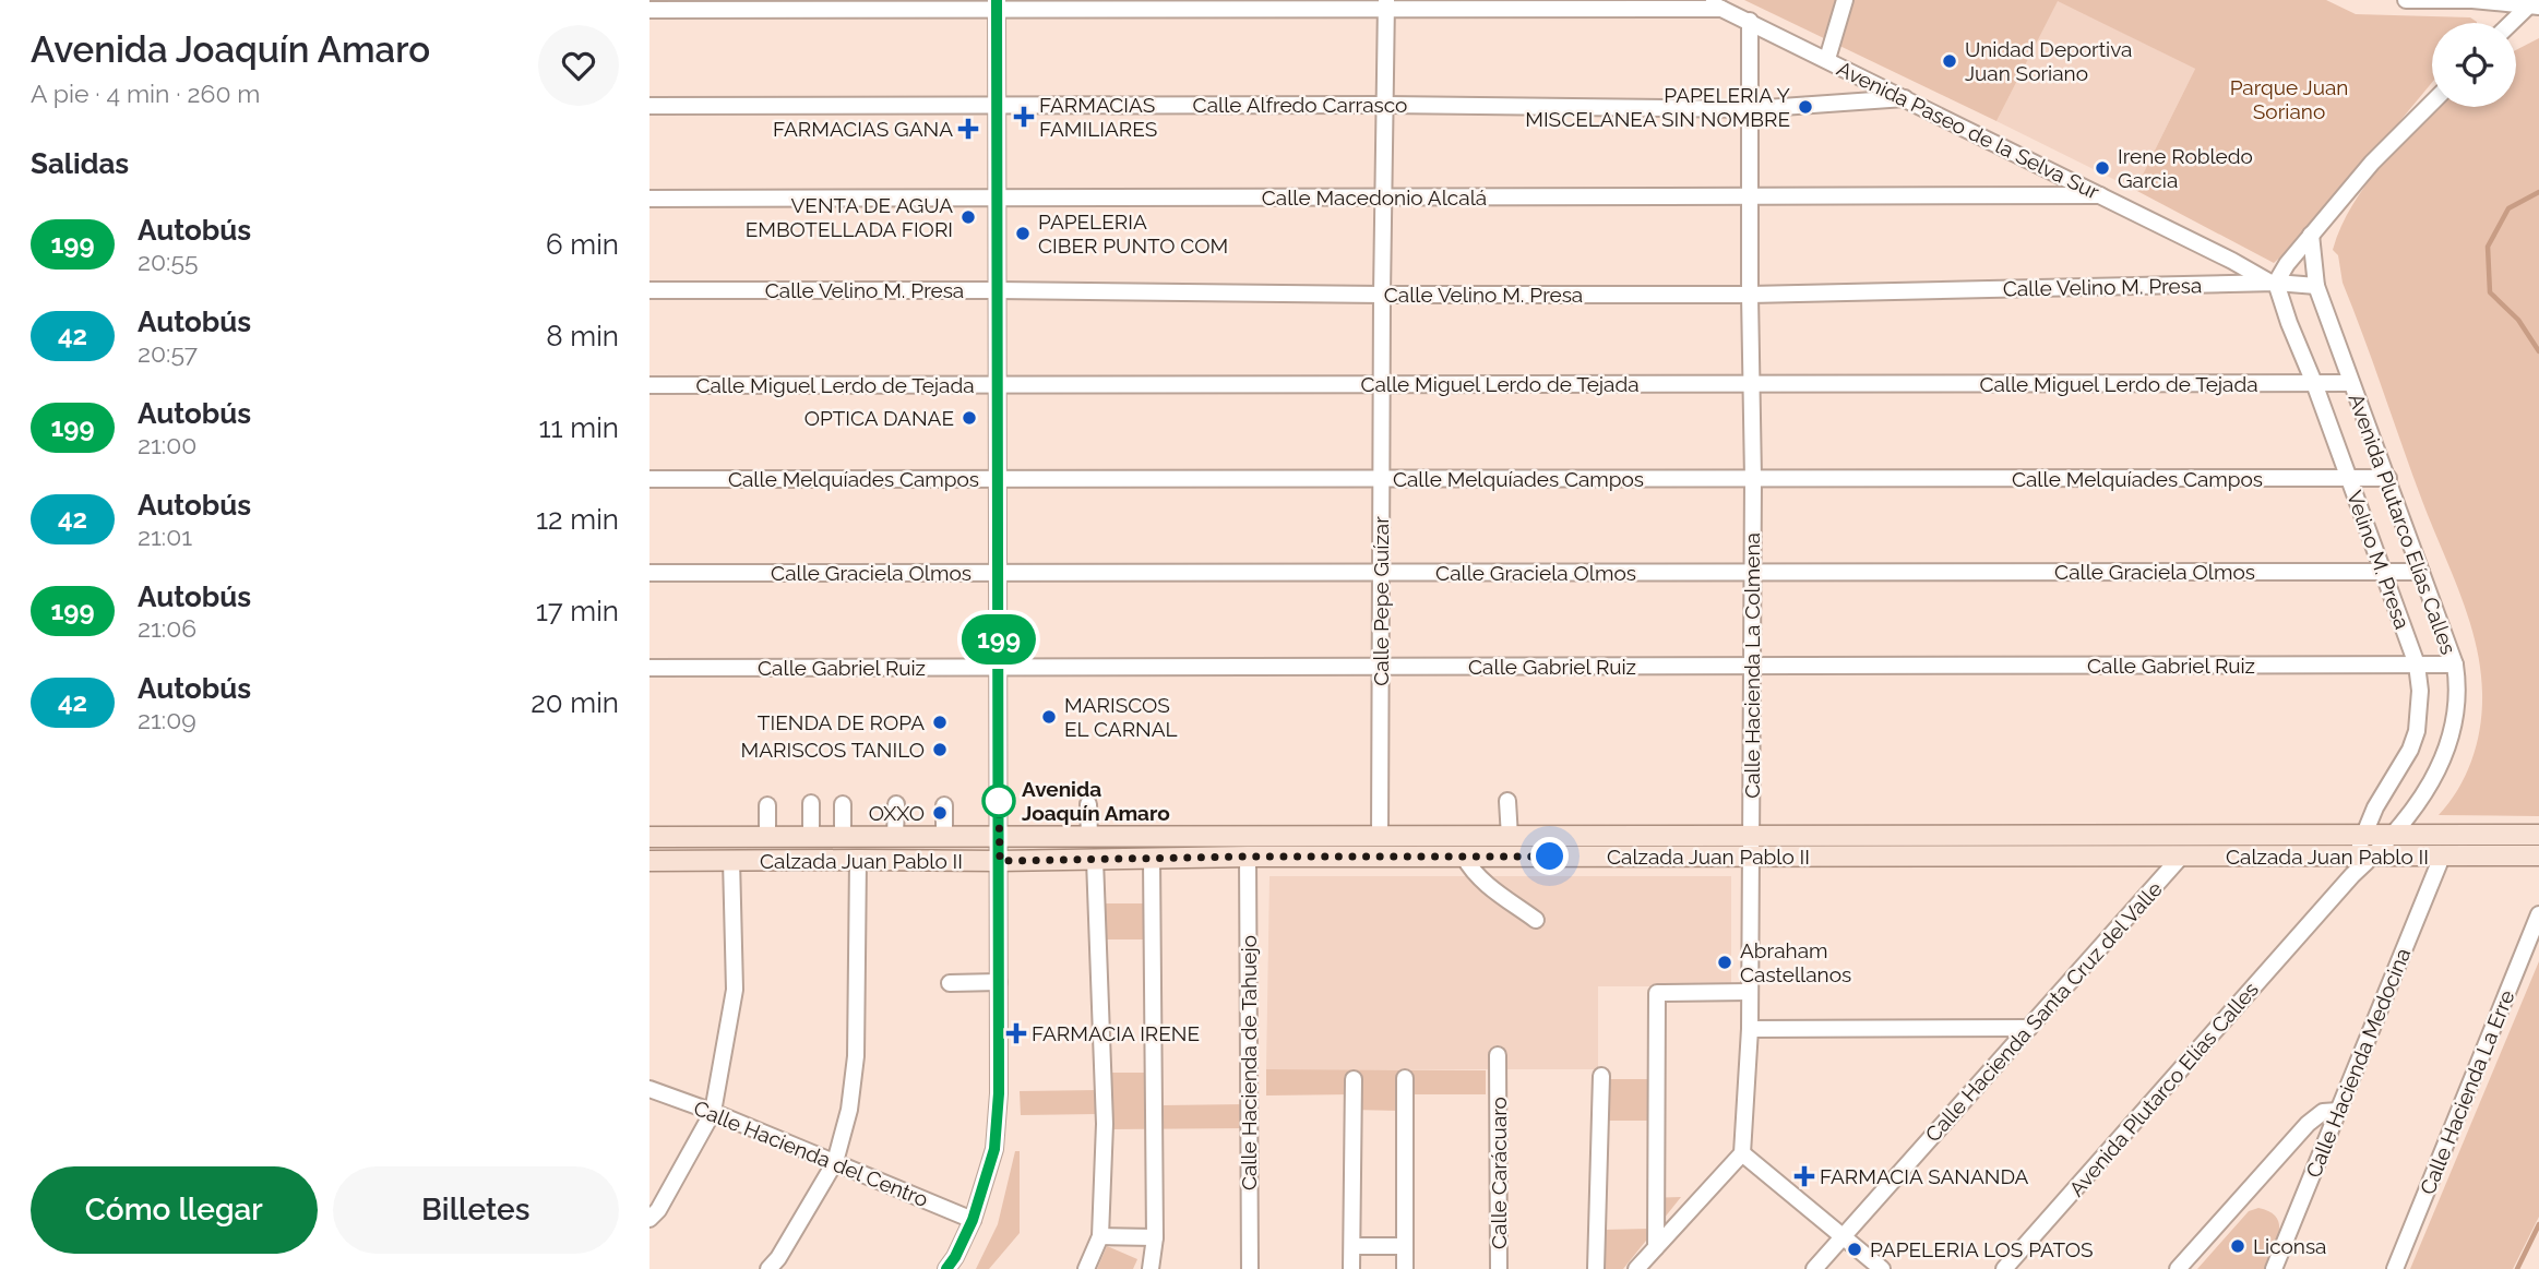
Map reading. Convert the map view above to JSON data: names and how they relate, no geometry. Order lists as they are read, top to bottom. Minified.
{"streets":{"main road":["Calzada Juan Pablo II"],"street":["Calle Alfredo Carrasco","Avenida Paseo de la Selva Sur","Calle Macedonio Alcalá","Calle Velino M. Presa","Calle Miguel Lerdo de Tejada","Calle Melquíades Campos","Avenida Plutarco Elías Calles","Velino M. Presa","Calle Graciela Olmos","Calle Pepe Guízar","Calle Hacienda La Colmena","Calle Gabriel Ruiz","Calle Hacienda Santa Cruz del Valle","Calle Hacienda de Tahuejo","Calle Hacienda Medocina","Calle Hacienda La Erre","Calle Hacienda del Centro","Calle Carácuaro"]},"crossings":[["Calle Alfredo Carrasco","Avenida Paseo de la Selva Sur"],["Calle Alfredo Carrasco","Calle Pepe Guízar"],["Calle Alfredo Carrasco","Calle Hacienda La Colmena"],["Avenida Paseo de la Selva Sur","Calle Macedonio Alcalá"],["Avenida Paseo de la Selva Sur","Calle Velino M. Presa"],["Avenida Paseo de la Selva Sur","Velino M. Presa"],["Avenida Paseo de la Selva Sur","Calle Hacienda La Colmena"],["Calle Macedonio Alcalá","Calle Pepe Guízar"],["Calle Macedonio Alcalá","Calle Hacienda La Colmena"],["Calle Velino M. Presa","Avenida Plutarco Elías Calles"],["Calle Velino M. Presa","Velino M. Presa"],["Calle Velino M. Presa","Calle Pepe Guízar"],["Calle Velino M. Presa","Calle Hacienda La Colmena"],["Calle Miguel Lerdo de Tejada","Avenida Plutarco Elías Calles"],["Calle Miguel Lerdo de Tejada","Velino M. Presa"],["Calle Miguel Lerdo de Tejada","Calle Pepe Guízar"],["Calle Miguel Lerdo de Tejada","Calle Hacienda La Colmena"],["Calle Melquíades Campos","Avenida Plutarco Elías Calles"],["Calle Melquíades Campos","Velino M. Presa"],["Calle Melquíades Campos","Calle Pepe Guízar"],["Calle Melquíades Campos","Calle Hacienda La Colmena"],["Avenida Plutarco Elías Calles","Velino M. Presa"],["Avenida Plutarco Elías Calles","Calle Graciela Olmos"],["Avenida Plutarco Elías Calles","Calle Gabriel Ruiz"],["Avenida Plutarco Elías Calles","Calzada Juan Pablo II"],["Velino M. Presa","Calle Graciela Olmos"],["Velino M. Presa","Calle Gabriel Ruiz"],["Velino M. Presa","Calzada Juan Pablo II"],["Calle Graciela Olmos","Calle Pepe Guízar"],["Calle Graciela Olmos","Calle Hacienda La Colmena"],["Calle Pepe Guízar","Calle Gabriel Ruiz"],["Calle Pepe Guízar","Calzada Juan Pablo II"],["Calle Hacienda La Colmena","Calle Gabriel Ruiz"],["Calle Hacienda La Colmena","Calzada Juan Pablo II"],["Calzada Juan Pablo II","Calle Hacienda Santa Cruz del Valle"],["Calzada Juan Pablo II","Calle Hacienda de Tahuejo"],["Calzada Juan Pablo II","Calle Hacienda Medocina"]],"parks":["Parque Juan Soriano"],"places":{"other":["Unidad Deportiva Juan Soriano","PAPELERIA Y MISCELANEA SIN NOMBRE","Irene Robledo Garcia","VENTA DE AGUA EMBOTELLADA FIORI","PAPELERIA CIBER PUNTO COM","OPTICA DANAE","MARISCOS EL CARNAL","TIENDA DE ROPA","MARISCOS TANILO","Avenida Joaquín Amaro","OXXO","Abraham Castellanos","Liconsa","PAPELERIA LOS PATOS"],"health":["FARMACIAS FAMILIARES","FARMACIAS GANA","FARMACIA IRENE","FARMACIA SANANDA"]},"lines":["bus line 199"],"page":{"heading":[["Avenida Joaquín Amaro","A pie · 4 min · 260 m"],"Salidas"],"on_map":"199","list":[{"mark":"199","name":"Autobús","note":"20:55","value":"6 min"},{"mark":"42","name":"Autobús","note":"20:57","value":"8 min"},{"mark":"199","name":"Autobús","note":"21:00","value":"11 min"},{"mark":"42","name":"Autobús","note":"21:01","value":"12 min"},{"mark":"199","name":"Autobús","note":"21:06","value":"17 min"},{"mark":"42","name":"Autobús","note":"21:09","value":"20 min"}],"buttons":["Cómo llegar","Billetes"]}}
